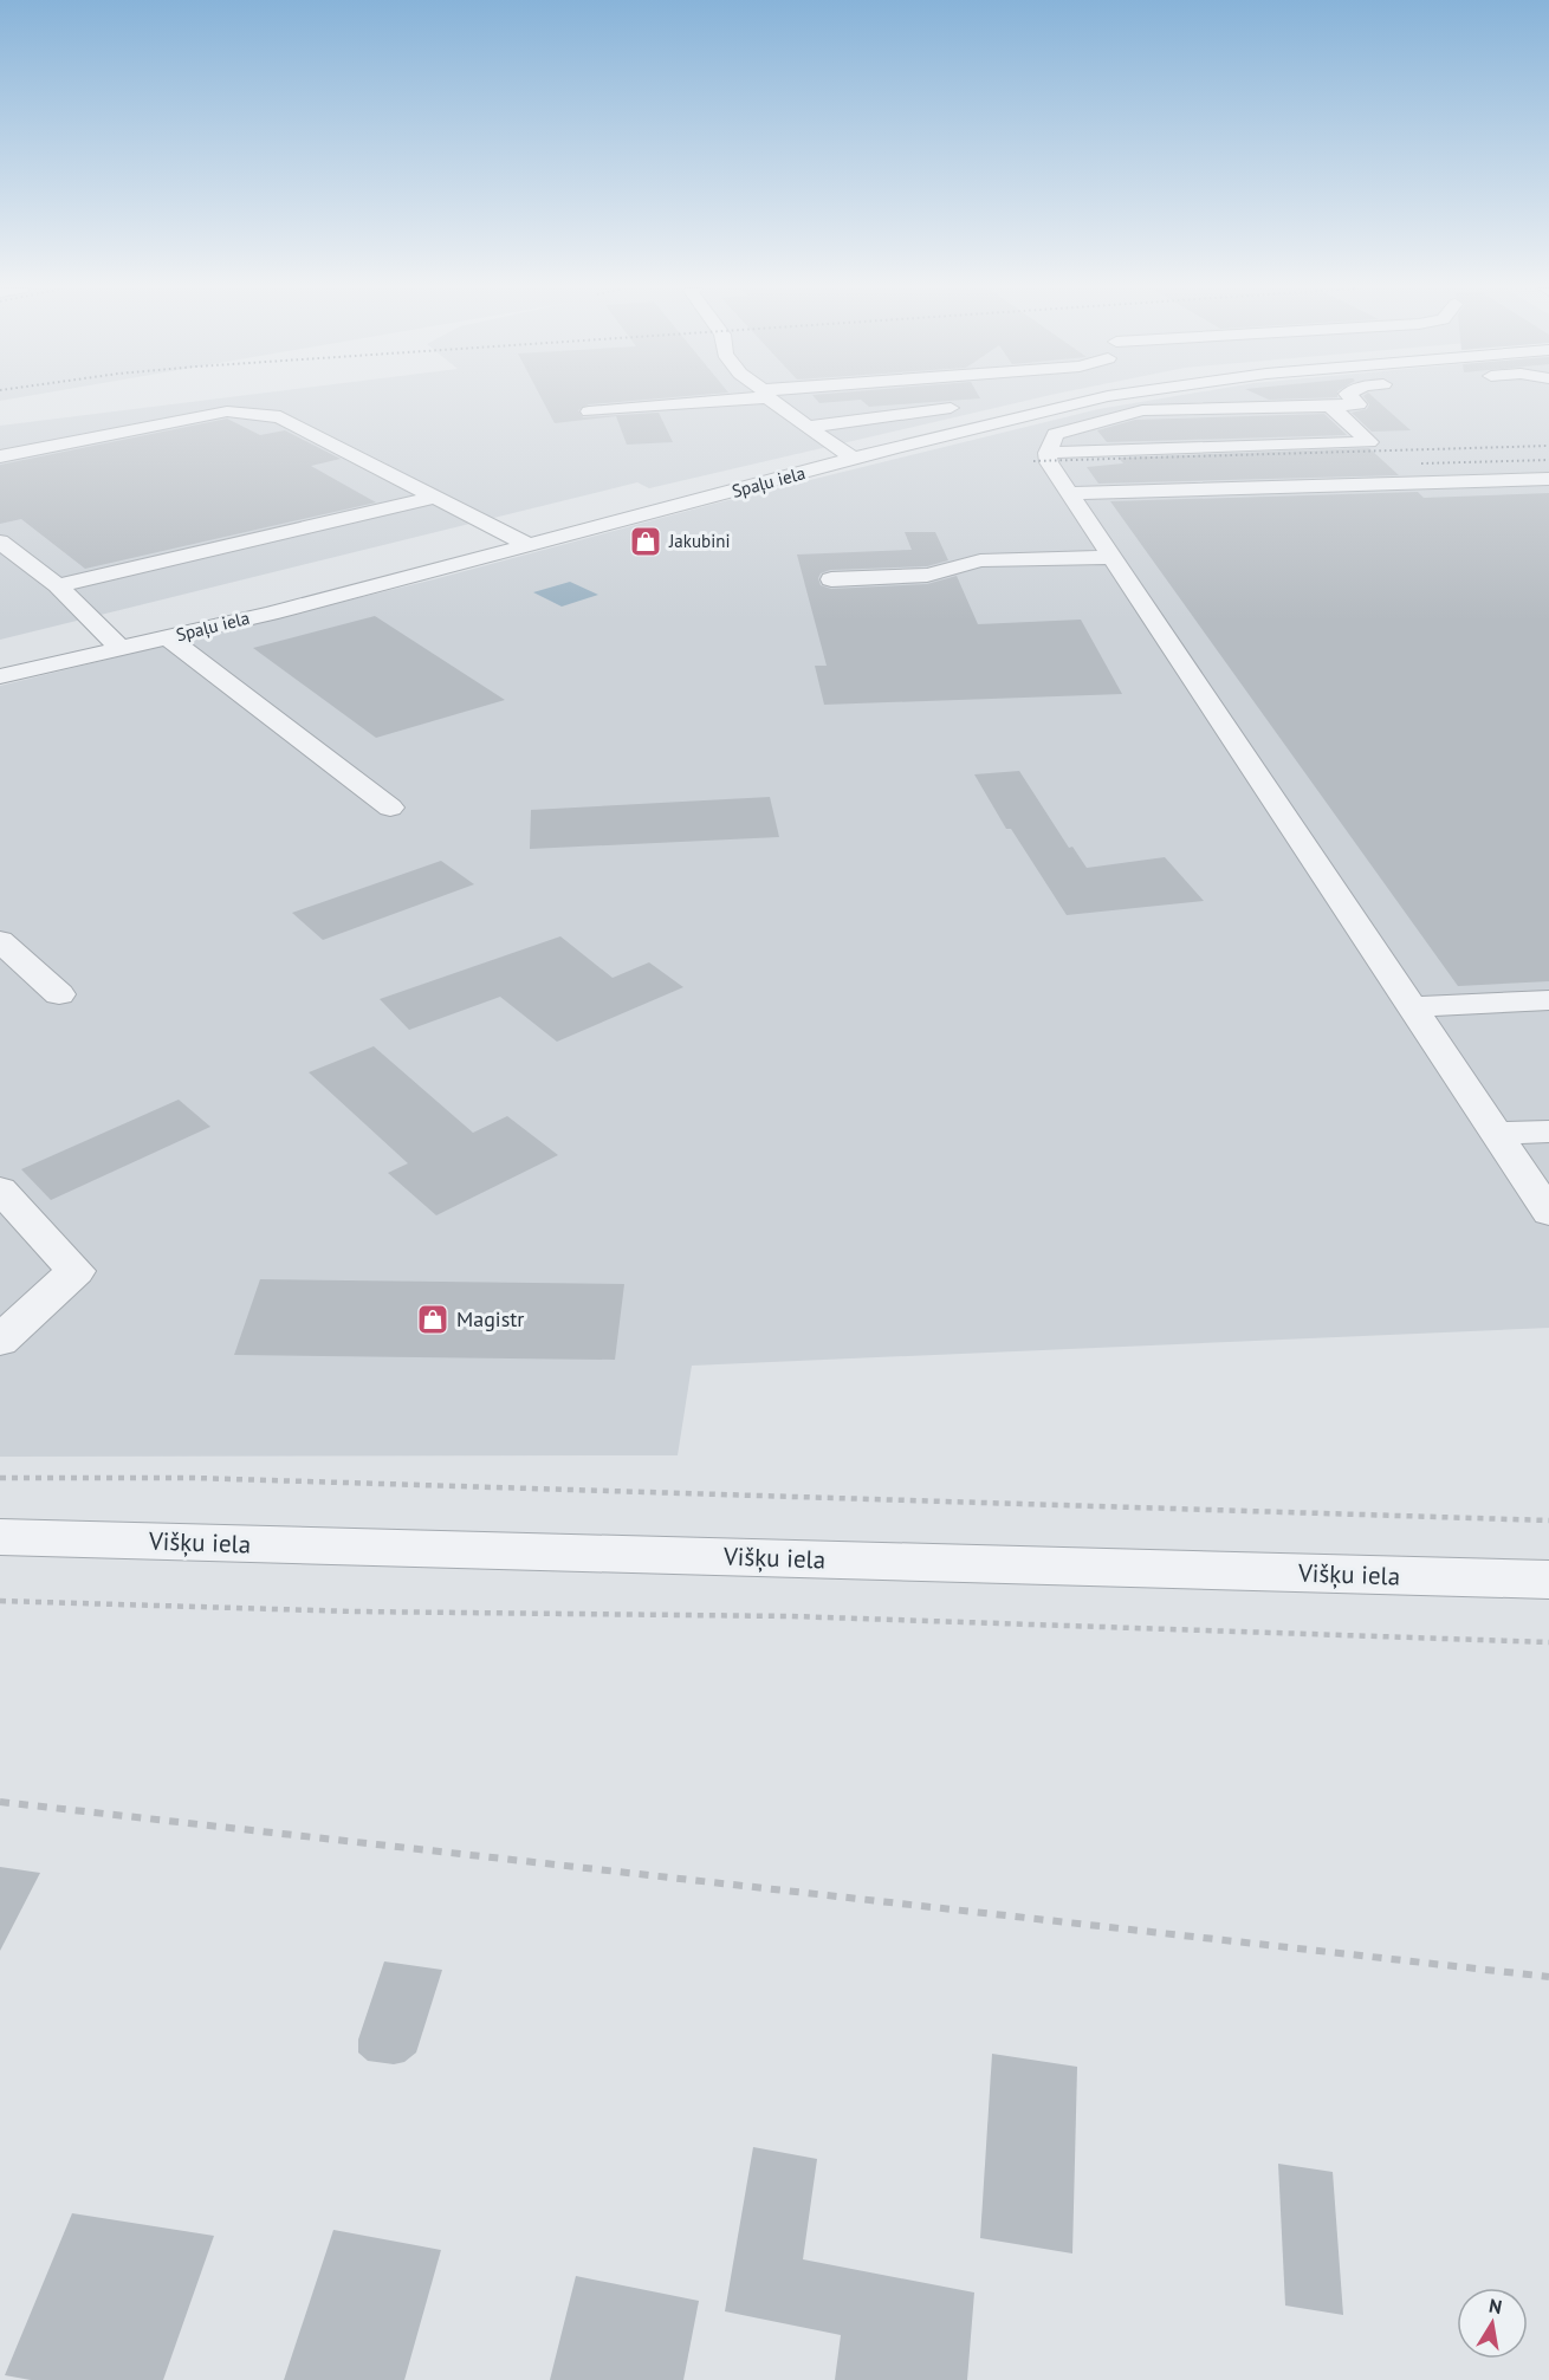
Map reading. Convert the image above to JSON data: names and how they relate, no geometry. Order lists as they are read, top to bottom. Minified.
{"streets":{"street":["Spaļu iela","Višķu iela"]},"places":{"shop":["Jakubini","Magistr"]},"north":"top"}
